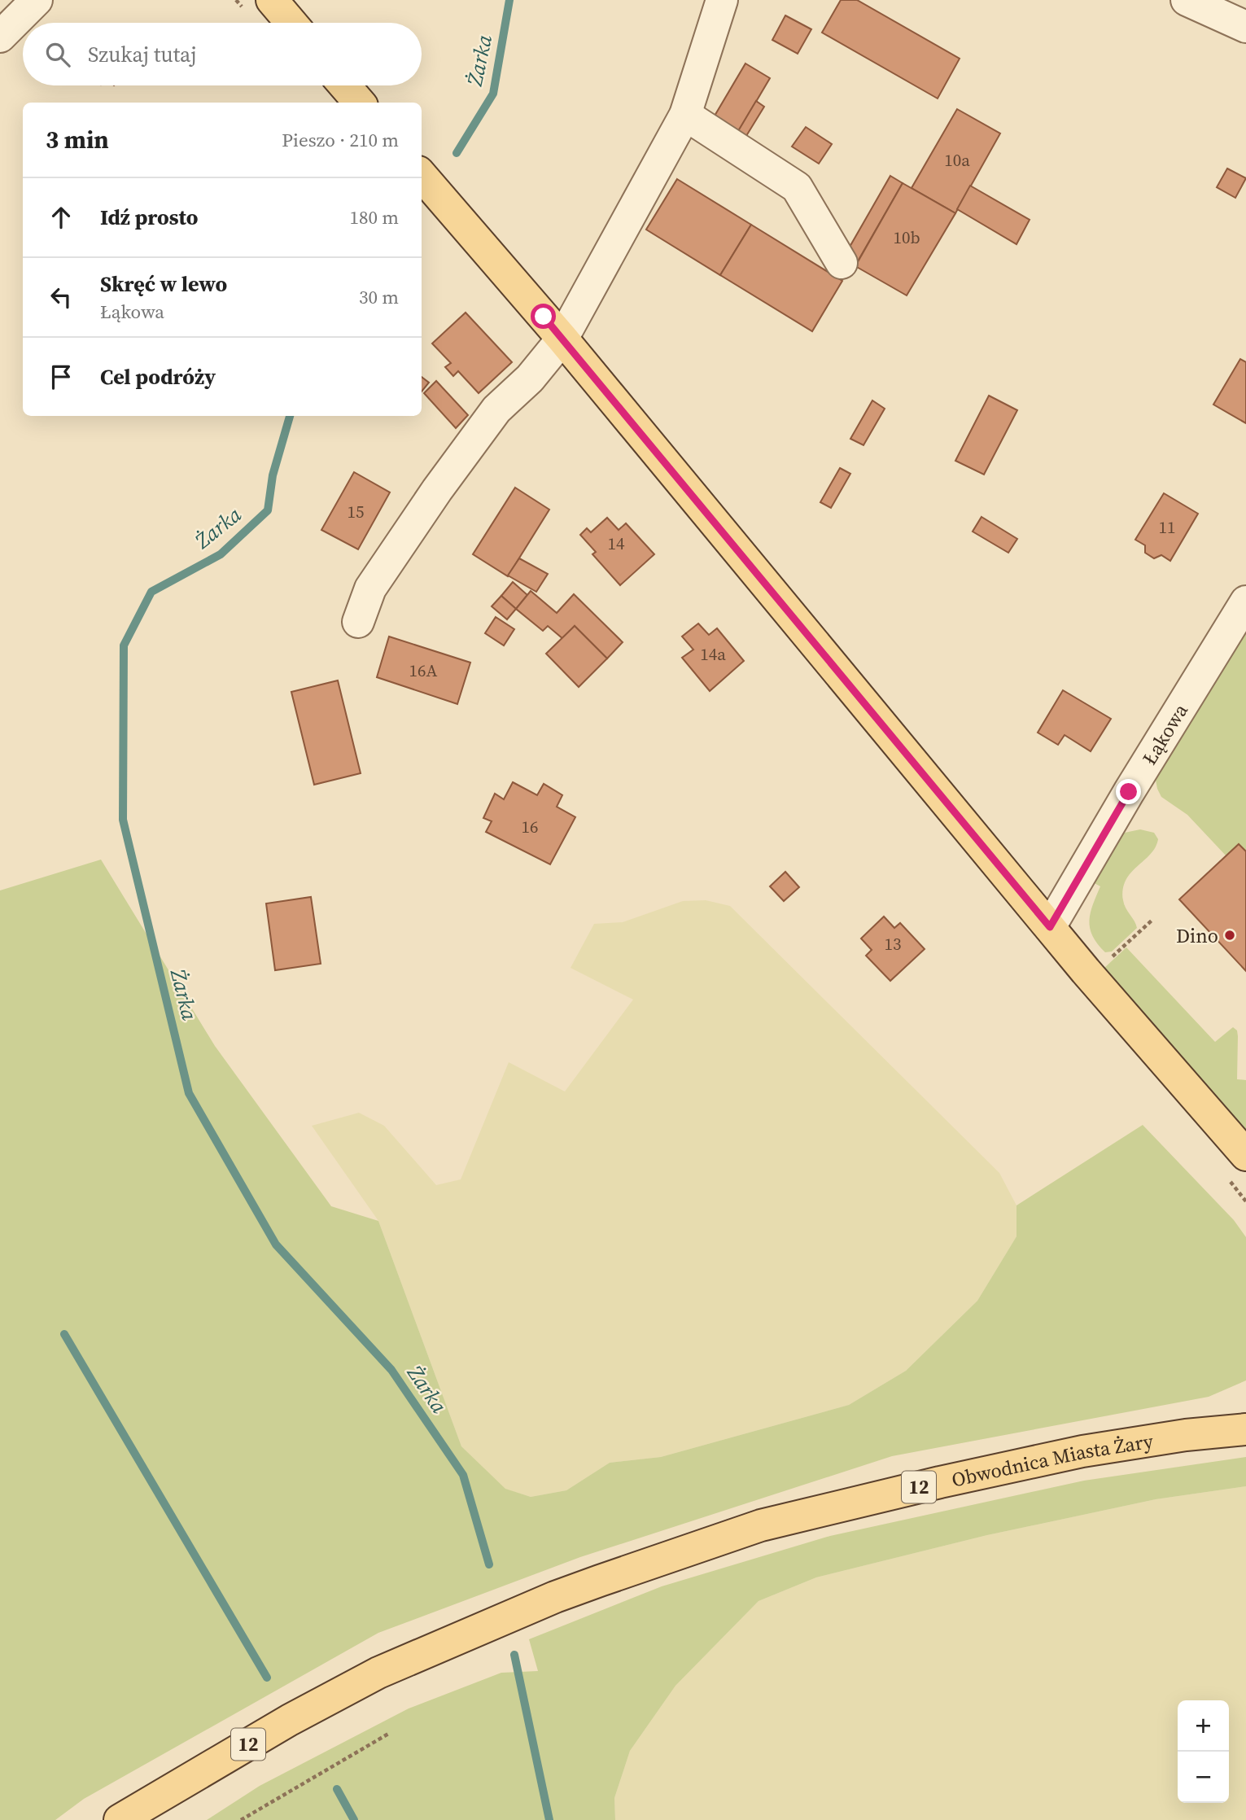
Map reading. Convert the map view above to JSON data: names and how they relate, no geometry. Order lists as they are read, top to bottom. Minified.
{"streets":{"main road":["Obwodnica Miasta Żary","12"],"street":["Łąkowa"]},"water":["Żarka"],"places":["Dino"],"house_numbers":["10a","10b","15","11","14","14a","16A","16","13"],"page":{"search":"Szukaj tutaj","heading":["3 min","Pieszo · 210 m"],"list":[["Idź prosto","180 m"],["Skręć w lewo","Łąkowa","30 m"],"Cel podróży"],"map_buttons":["+","−"]}}
